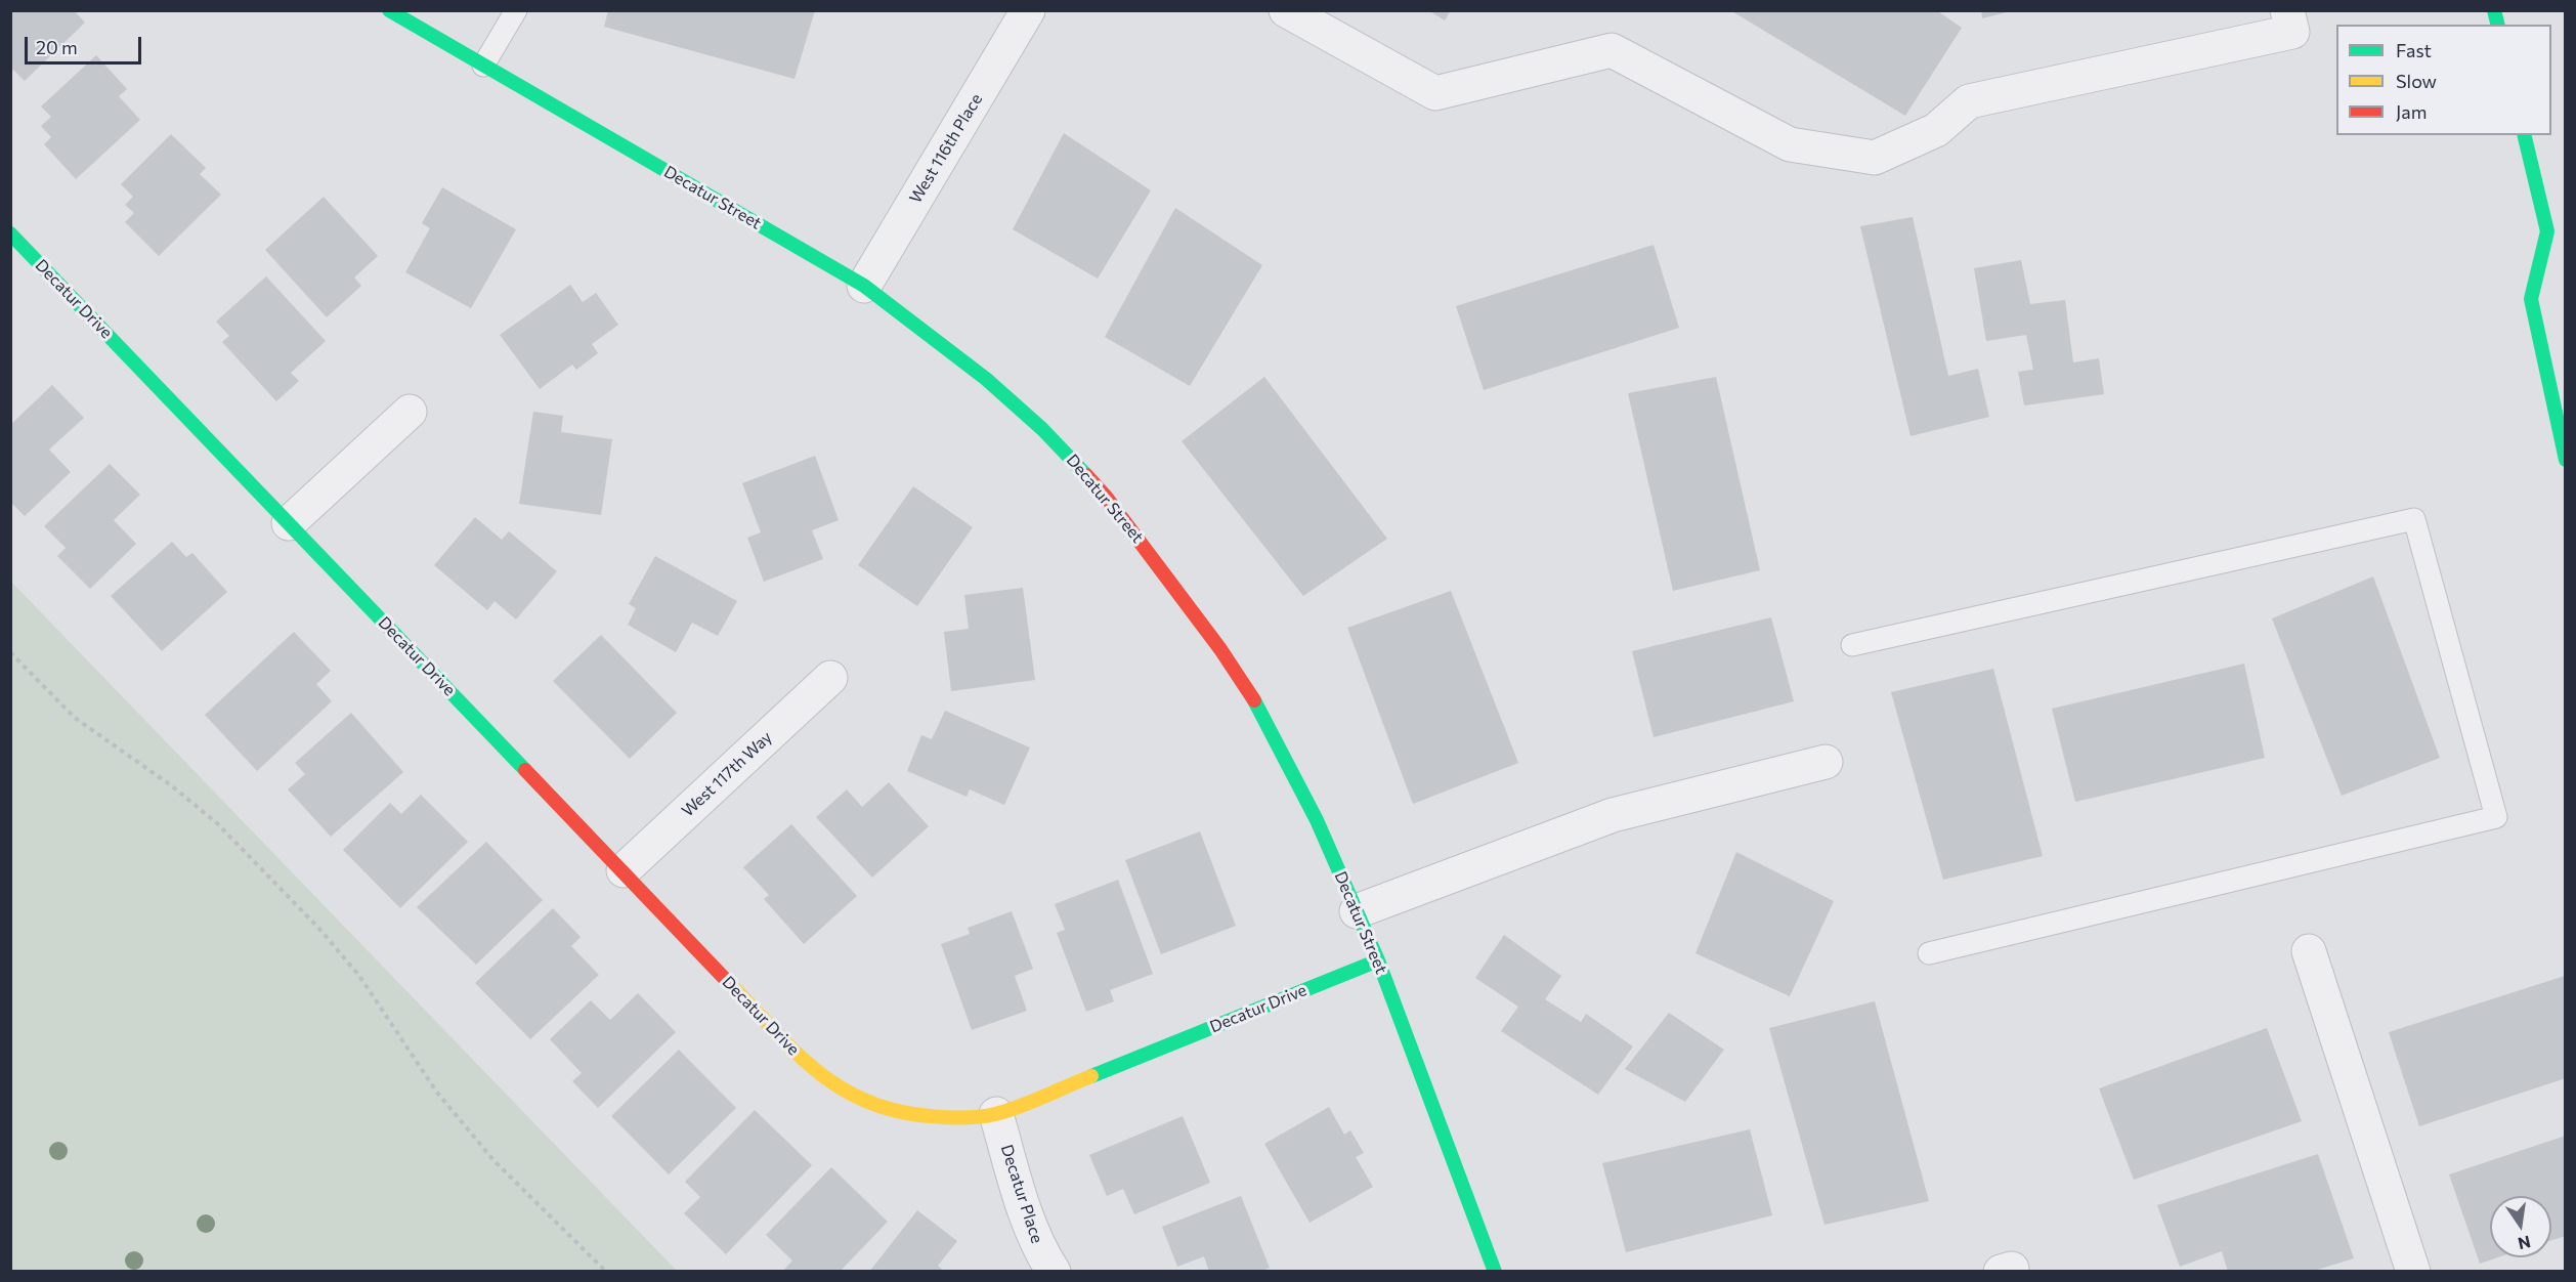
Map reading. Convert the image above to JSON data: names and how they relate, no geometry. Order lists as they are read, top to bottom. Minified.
{"streets":{"street":["West 116th Place","Decatur Street","Decatur Drive","West 117th Way","Decatur Place"]},"crossings":[["West 116th Place","Decatur Street"],["Decatur Street","Decatur Drive"],["Decatur Drive","West 117th Way"],["Decatur Drive","Decatur Place"]],"legend":["Fast","Slow","Jam"],"scale_bar":"20 m","north":"bottom"}
